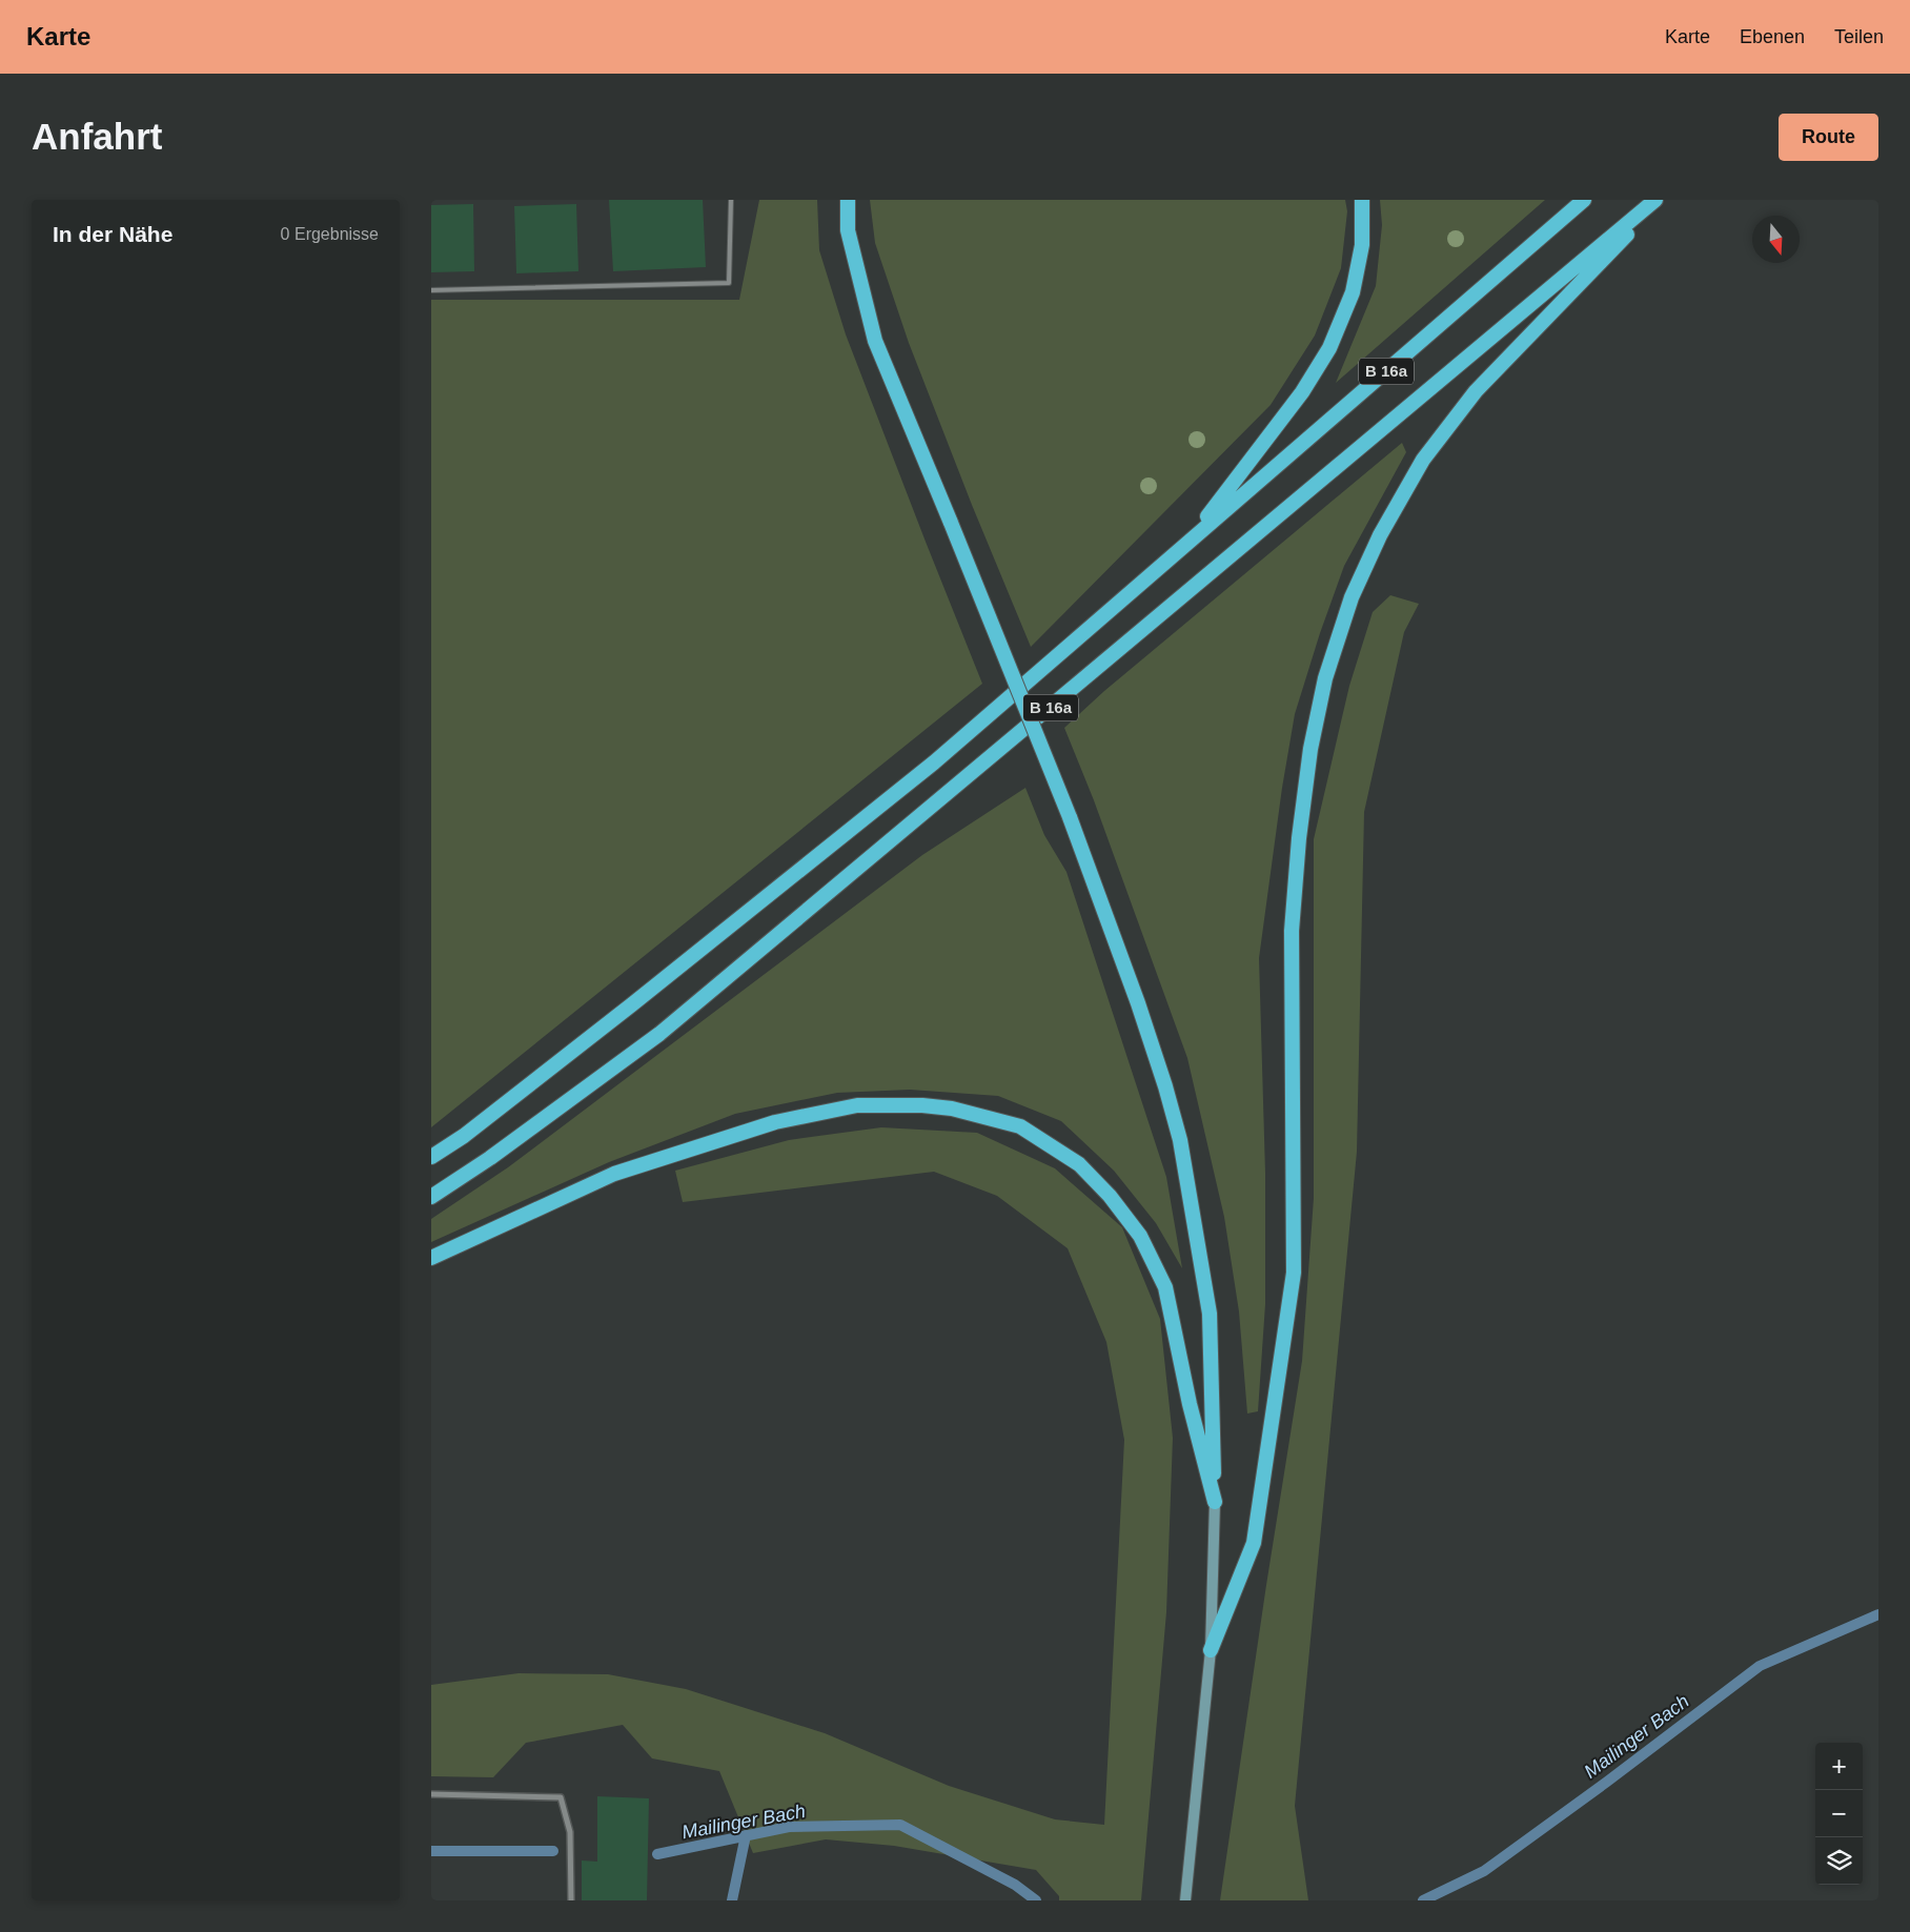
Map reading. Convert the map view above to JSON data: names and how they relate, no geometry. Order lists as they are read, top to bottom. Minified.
{"streets":{"highway":["B 16a"]},"water":["Mailinger Bach"],"north":"bottom","page":{"header":"Karte","nav":["Karte","Ebenen","Teilen"],"buttons":"Route","title":"Anfahrt","heading":["In der Nähe","0 Ergebnisse"],"map_buttons":["+","−"]}}
